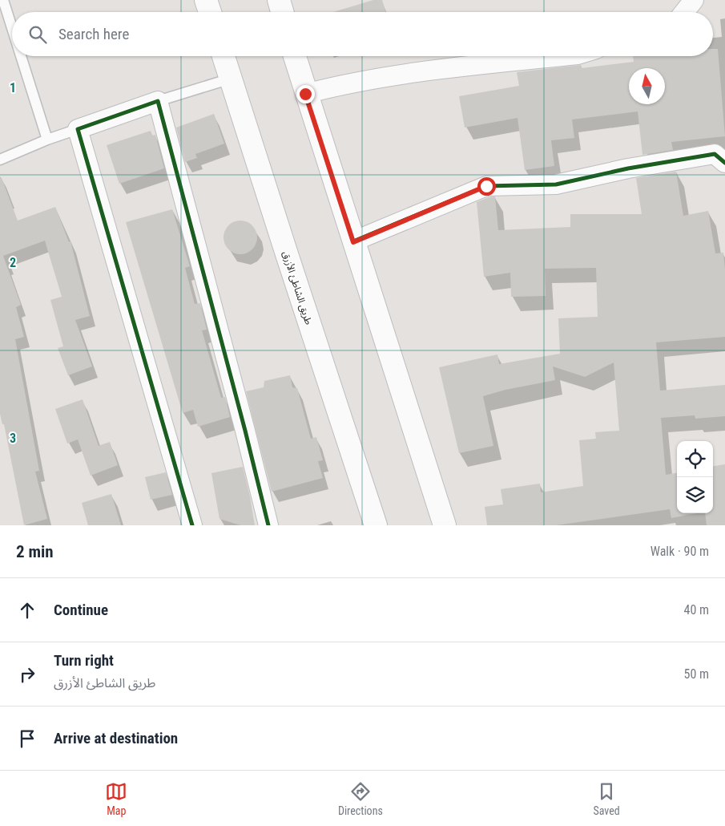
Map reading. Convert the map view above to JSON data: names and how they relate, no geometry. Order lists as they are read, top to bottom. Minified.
{"streets":{"main road":["طريق الشاطئ الأزرق"]},"north":"top","page":{"search":"Search here","heading":["2 min","Walk · 90 m"],"list":[["Continue","40 m"],["Turn right","طريق الشاطئ الأزرق","50 m"],"Arrive at destination"],"nav":["Map","Directions","Saved"]},"grid":{"rows":["1","2","3"]}}
